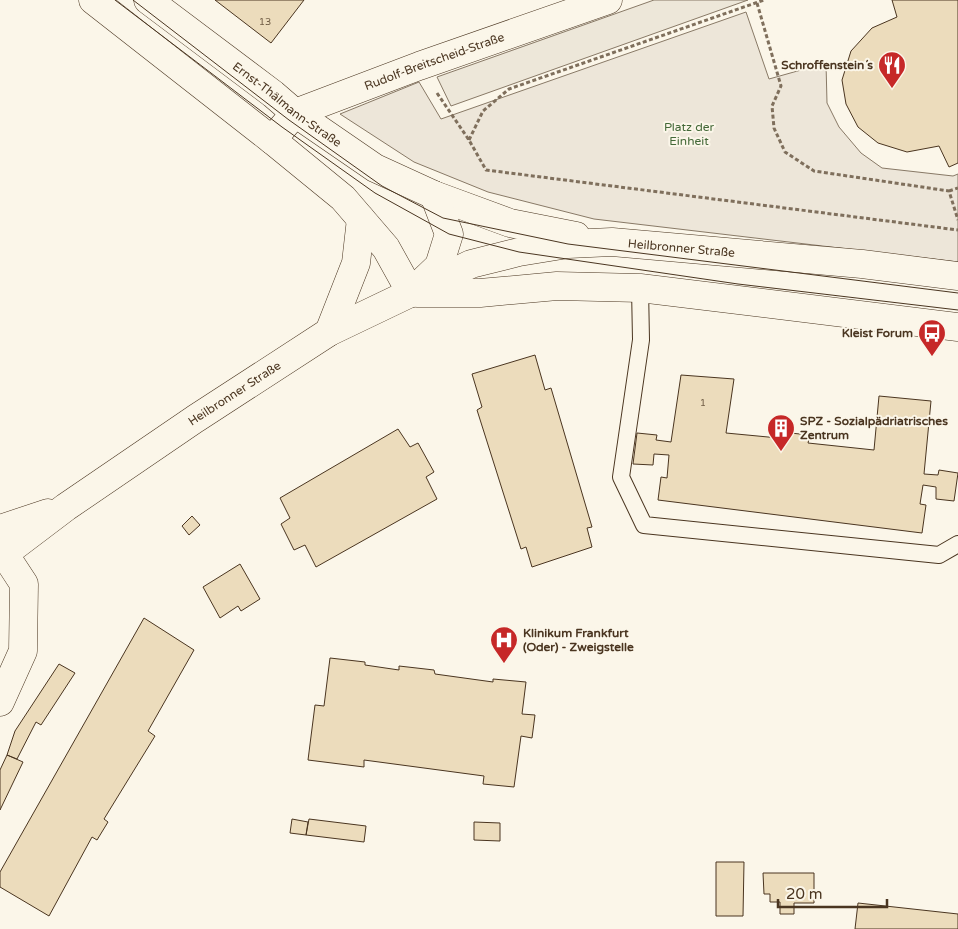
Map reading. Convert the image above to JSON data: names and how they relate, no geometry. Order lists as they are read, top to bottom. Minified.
{"streets":{"street":["Rudolf-Breitscheid-Straße","Ernst-Thälmann-Straße","Heilbronner Straße"]},"crossings":[["Rudolf-Breitscheid-Straße","Ernst-Thälmann-Straße"],["Ernst-Thälmann-Straße","Heilbronner Straße"]],"parks":["Platz der Einheit"],"places":{"restaurant":["Schroffenstein´s"],"bus stop":["Kleist Forum"],"building":["SPZ - Sozialpädriatrisches Zentrum"],"hospital":["Klinikum Frankfurt (Oder) - Zweigstelle"]},"house_numbers":["13","1"],"scale_bar":"20 m"}
